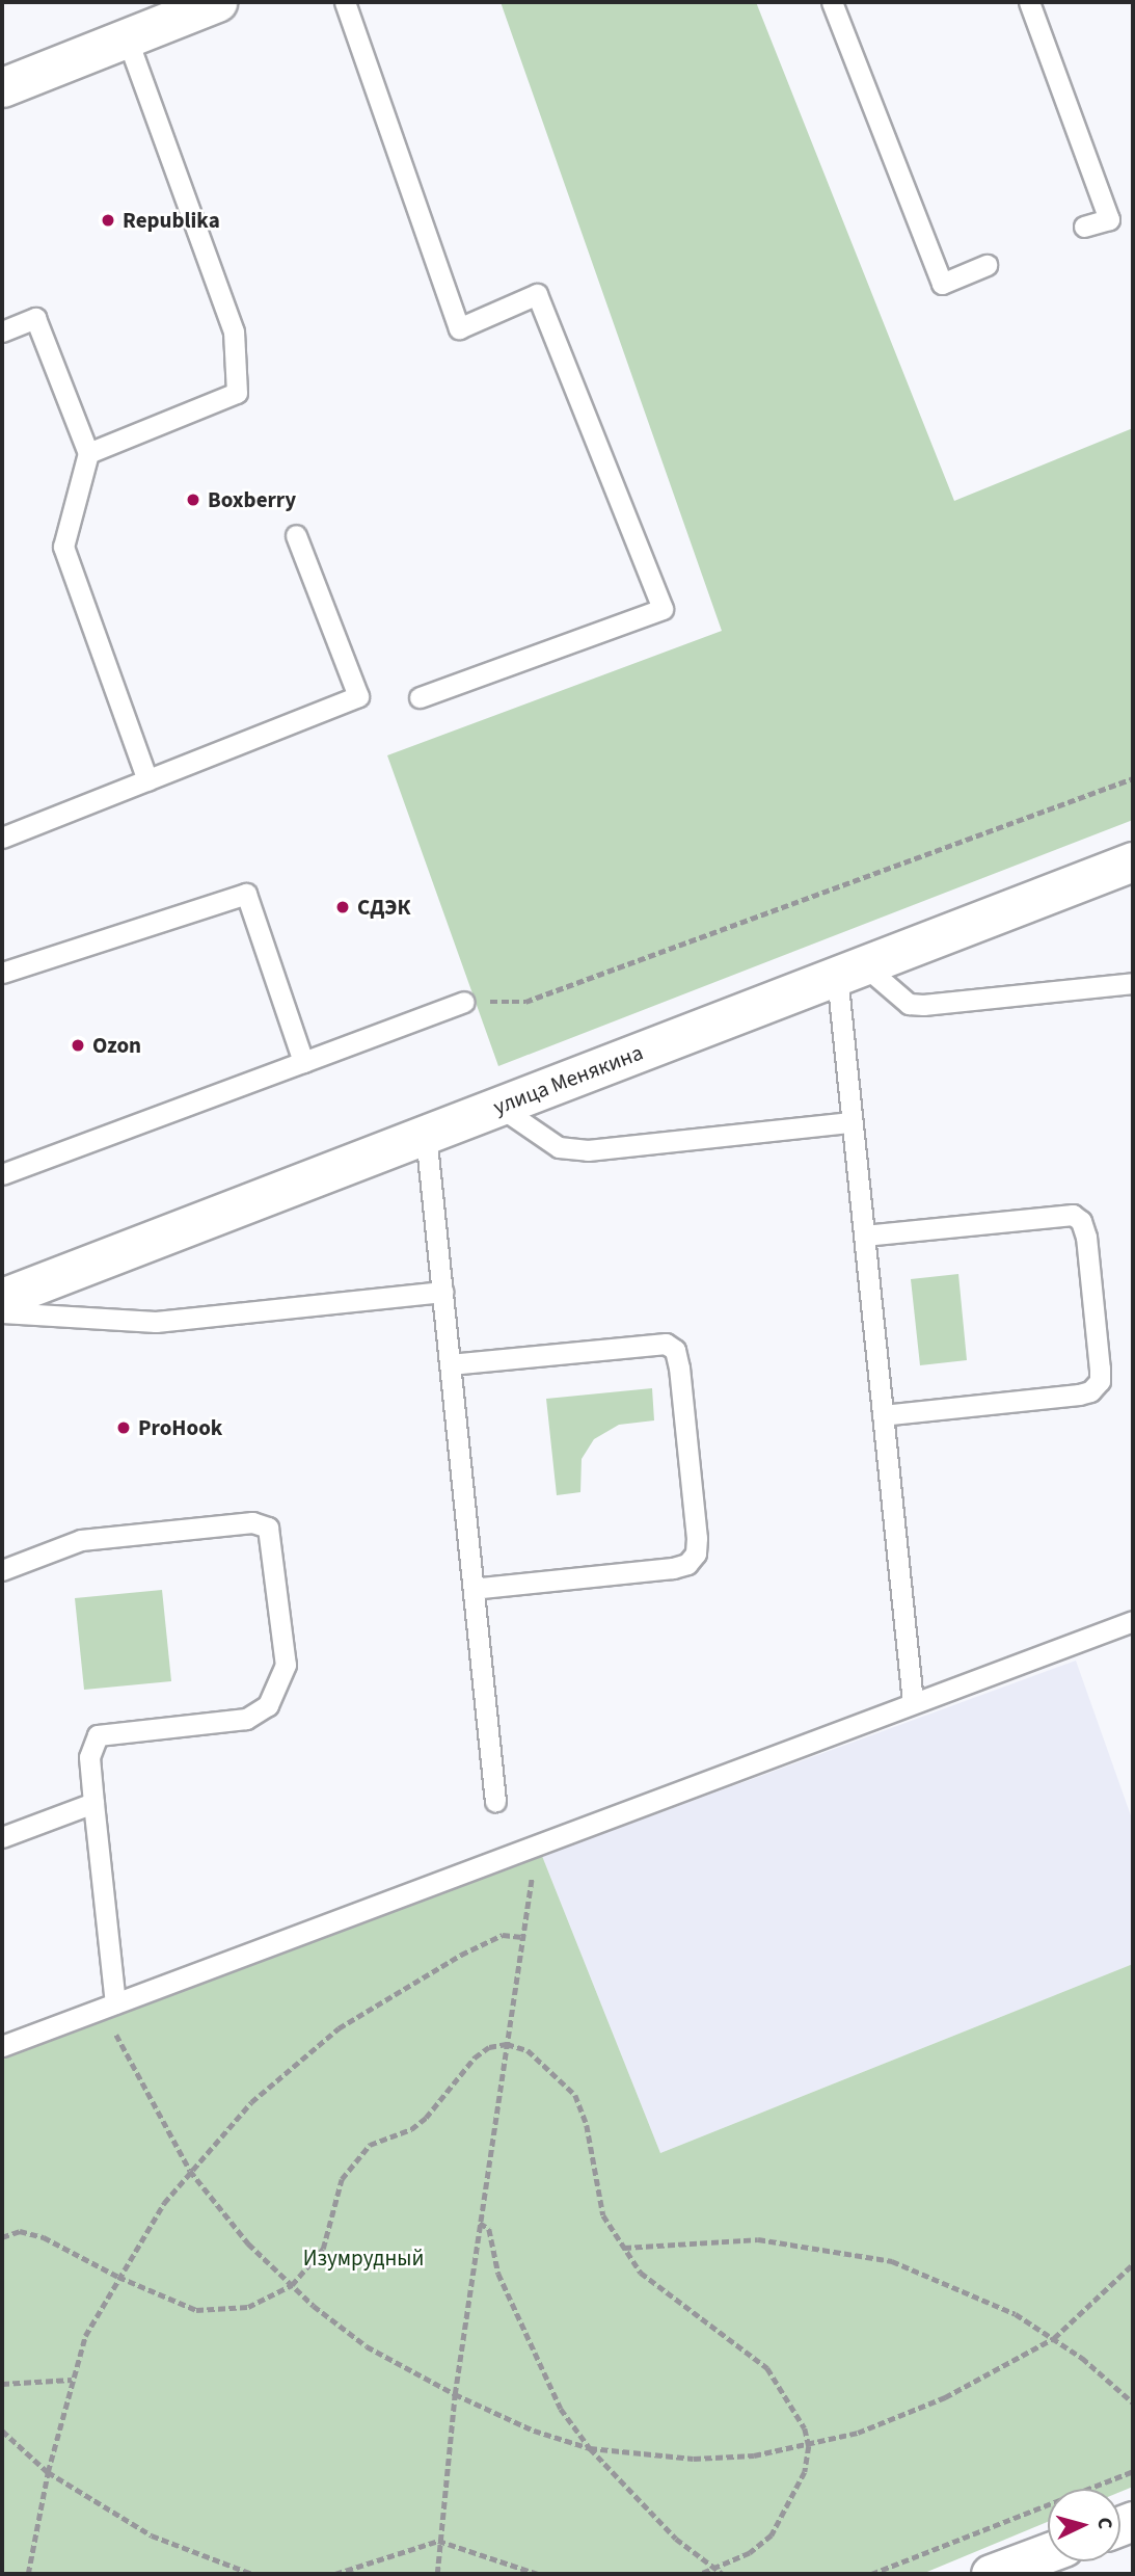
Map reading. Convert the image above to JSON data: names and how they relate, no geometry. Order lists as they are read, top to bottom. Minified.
{"streets":{"street":["улица Менякина"]},"parks":["Изумрудный"],"places":["Republika","Boxberry","СДЭК","Ozon","ProHook"],"north":"right"}
